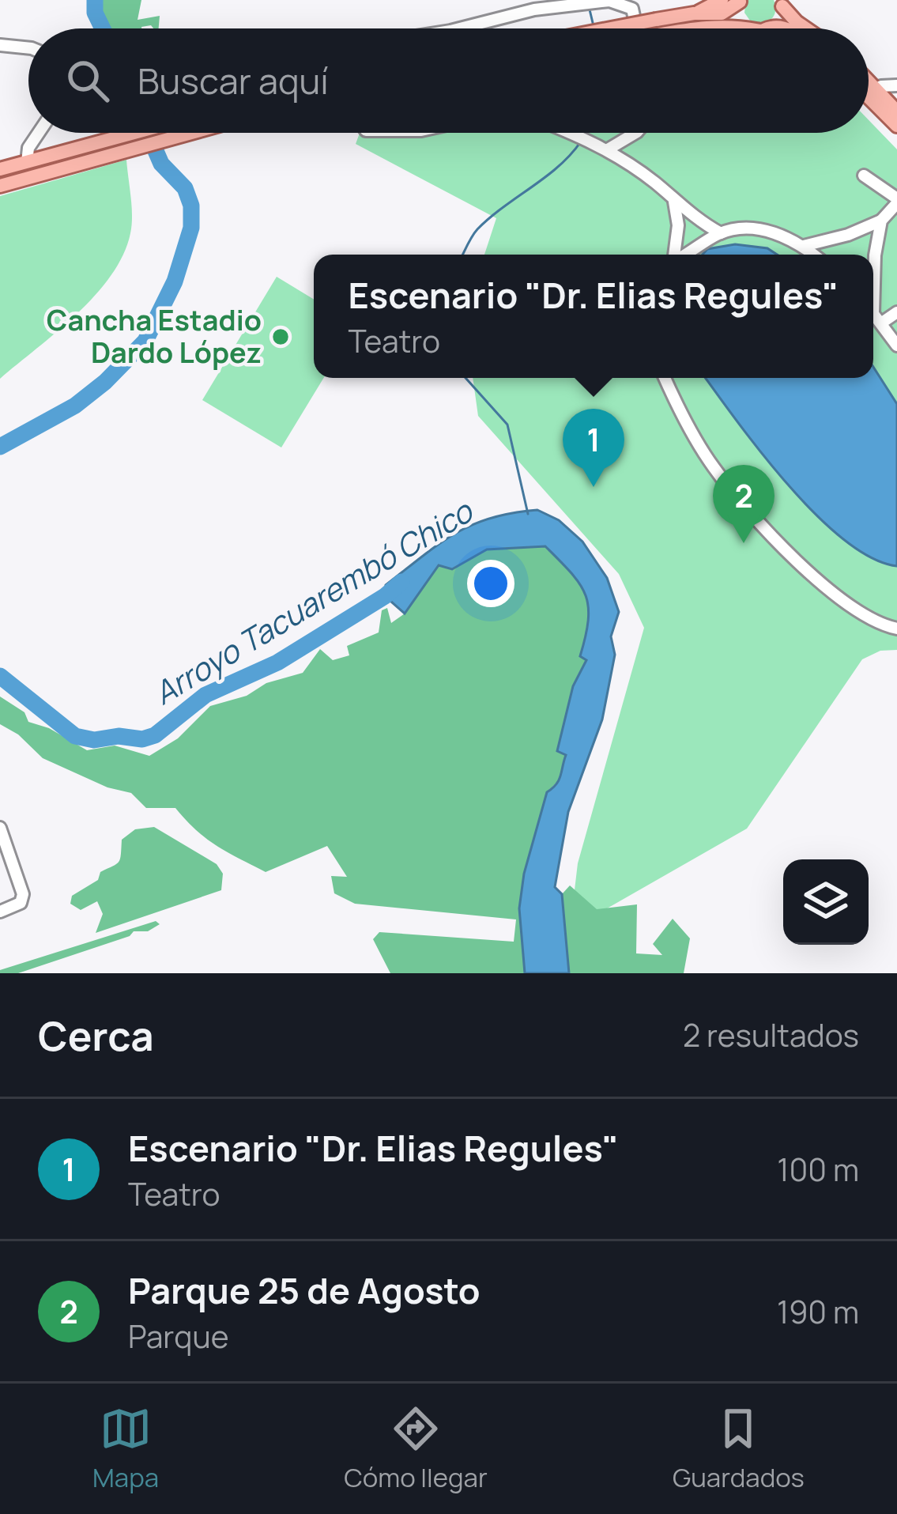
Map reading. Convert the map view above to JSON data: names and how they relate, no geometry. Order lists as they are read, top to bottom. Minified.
{"water":["Arroyo Tacuarembó Chico"],"places":["Cancha Estadio Dardo López"],"page":{"search":"Buscar aquí","popup":["Escenario \"Dr. Elias Regules\"","Teatro"],"pins":["1","2"],"heading":["Cerca","2 resultados"],"list":[{"mark":"1","name":"Escenario \"Dr. Elias Regules\"","note":"Teatro","value":"100 m"},{"mark":"2","name":"Parque 25 de Agosto","note":"Parque","value":"190 m"}],"nav":["Mapa","Cómo llegar","Guardados"]}}
